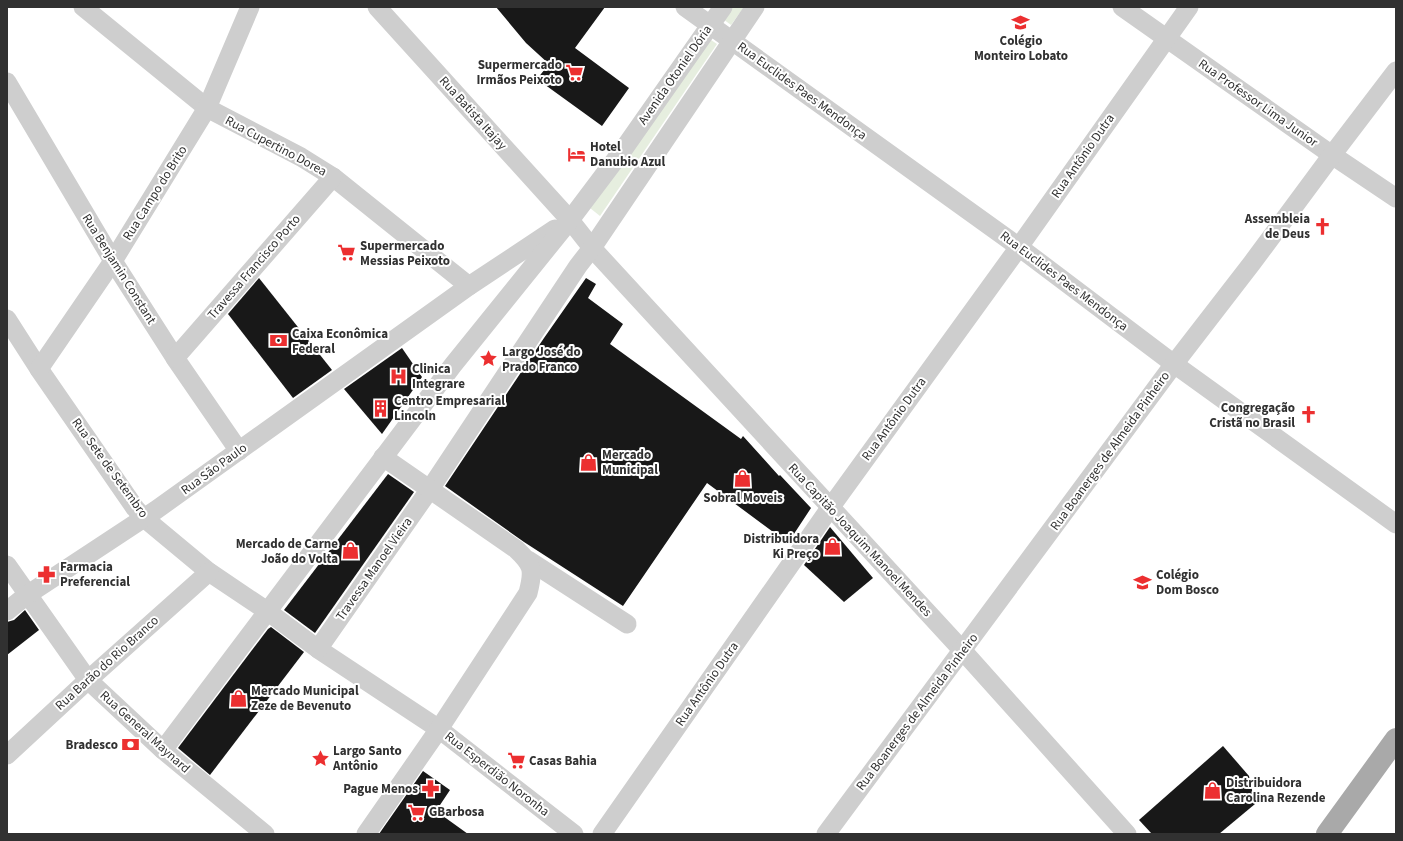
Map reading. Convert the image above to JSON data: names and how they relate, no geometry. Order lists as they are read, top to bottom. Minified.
{"streets":{"street":["Avenida Otoniel Dória","Rua Euclides Paes Mendonça","Rua Professor Lima Junior","Rua Batista Itajay","Rua Cupertino Dorea","Rua Antônio Dutra","Rua Campo do Brito","Travessa Francisco Porto","Rua Benjamin Constant","Rua Boanerges de Almeida Pinheiro","Rua Sete de Setembro","Rua São Paulo","Rua Capitão Joaquim Manoel Mendes","Travessa Manoel Vieira","Rua Barão do Rio Branco","Rua General Maynard","Rua Esperdião Noronha"]},"crossings":[["Avenida Otoniel Dória","Rua Euclides Paes Mendonça"],["Avenida Otoniel Dória","Rua Batista Itajay"],["Avenida Otoniel Dória","Rua Sete de Setembro"],["Avenida Otoniel Dória","Rua São Paulo"],["Avenida Otoniel Dória","Rua Capitão Joaquim Manoel Mendes"],["Avenida Otoniel Dória","Travessa Manoel Vieira"],["Avenida Otoniel Dória","Rua General Maynard"],["Rua Euclides Paes Mendonça","Rua Antônio Dutra"],["Rua Euclides Paes Mendonça","Rua Boanerges de Almeida Pinheiro"],["Rua Professor Lima Junior","Rua Antônio Dutra"],["Rua Professor Lima Junior","Rua Boanerges de Almeida Pinheiro"],["Rua Batista Itajay","Rua São Paulo"],["Rua Batista Itajay","Rua Capitão Joaquim Manoel Mendes"],["Rua Cupertino Dorea","Rua Campo do Brito"],["Rua Cupertino Dorea","Travessa Francisco Porto"],["Rua Cupertino Dorea","Rua São Paulo"],["Rua Antônio Dutra","Rua Capitão Joaquim Manoel Mendes"],["Rua Campo do Brito","Rua Benjamin Constant"],["Rua Campo do Brito","Rua Sete de Setembro"],["Travessa Francisco Porto","Rua Benjamin Constant"],["Rua Benjamin Constant","Rua São Paulo"],["Rua Boanerges de Almeida Pinheiro","Rua Capitão Joaquim Manoel Mendes"],["Rua Sete de Setembro","Rua São Paulo"],["Rua Sete de Setembro","Travessa Manoel Vieira"],["Rua Sete de Setembro","Rua Barão do Rio Branco"],["Rua São Paulo","Rua General Maynard"],["Rua Barão do Rio Branco","Rua General Maynard"]],"places":{"school or university":["Colégio Monteiro Lobato","Colégio Dom Bosco"],"supermarket":["Supermercado Irmãos Peixoto","Supermercado Messias Peixoto","Casas Bahia","GBarbosa"],"hotel":["Hotel Danubio Azul"],"church":["Assembleia de Deus","Congregação Cristã no Brasil"],"bank":["Caixa Econômica Federal","Bradesco"],"place":["Largo José do Prado Franco","Largo Santo Antônio"],"hospital":["Clinica Integrare"],"building":["Centro Empresarial Lincoln"],"shop":["Mercado Municipal","Sobral Moveis","Distribuidora Ki Preço","Mercado de Carne João do Volta","Mercado Municipal Zeze de Bevenuto","Distribuidora Carolina Rezende"],"pharmacy":["Farmacia Preferencial","Pague Menos"]}}
